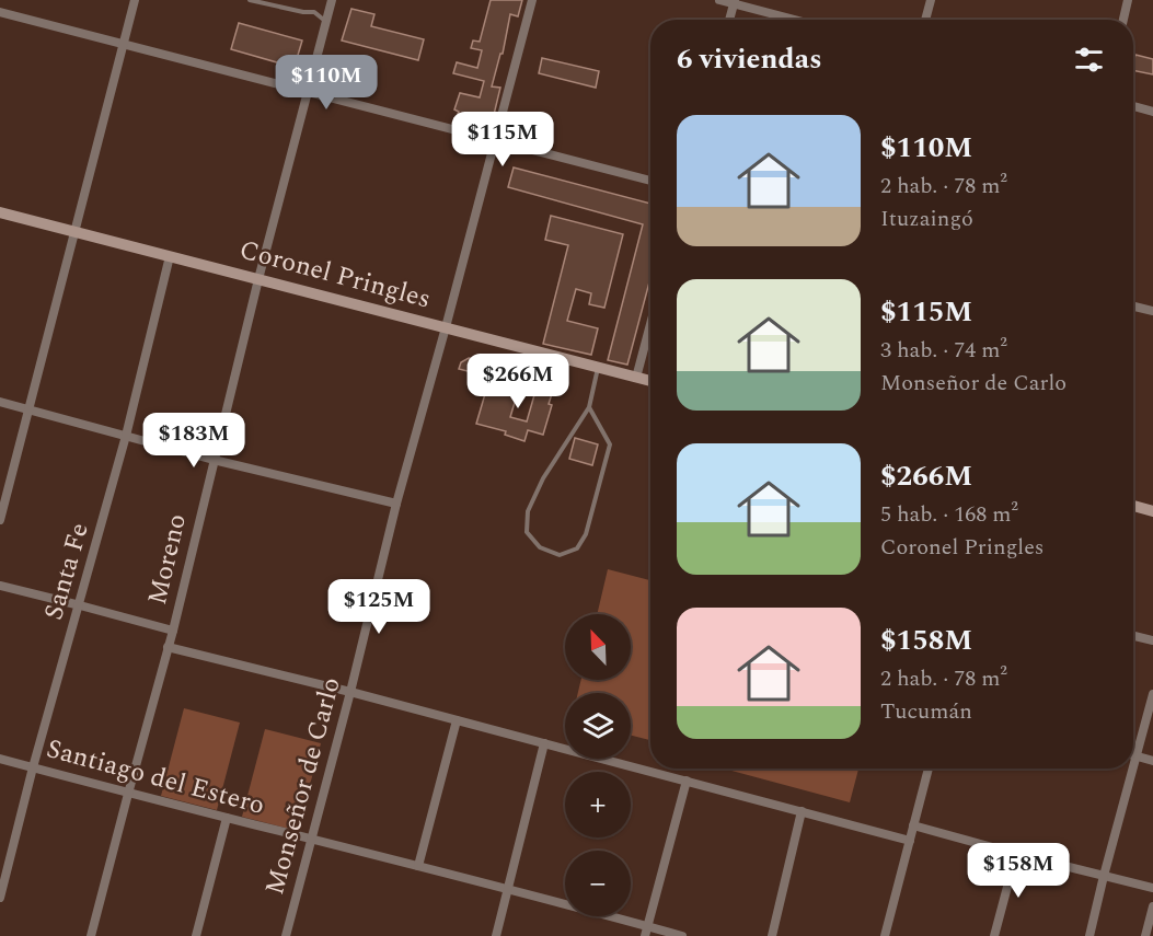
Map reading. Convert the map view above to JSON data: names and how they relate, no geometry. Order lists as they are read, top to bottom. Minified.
{"streets":{"main road":["Coronel Pringles"],"street":["Moreno","Santa Fe","Santiago del Estero","Monseñor de Carlo"]},"crossings":[["Coronel Pringles","Moreno"],["Coronel Pringles","Santa Fe"],["Coronel Pringles","Monseñor de Carlo"],["Moreno","Santiago del Estero"],["Santa Fe","Santiago del Estero"],["Santiago del Estero","Monseñor de Carlo"]],"north":"top left","page":{"heading":"6 viviendas","price":["$110M","$115M","$266M","$183M","$125M","$158M"],"list":[{"name":"$110M","note":"2 hab. · 78 m² · Ituzaingó"},{"name":"$115M","note":"3 hab. · 74 m² · Monseñor de Carlo"},{"name":"$266M","note":"5 hab. · 168 m² · Coronel Pringles"},{"name":"$158M","note":"2 hab. · 78 m² · Tucumán"}],"map_buttons":["+","−"]}}
